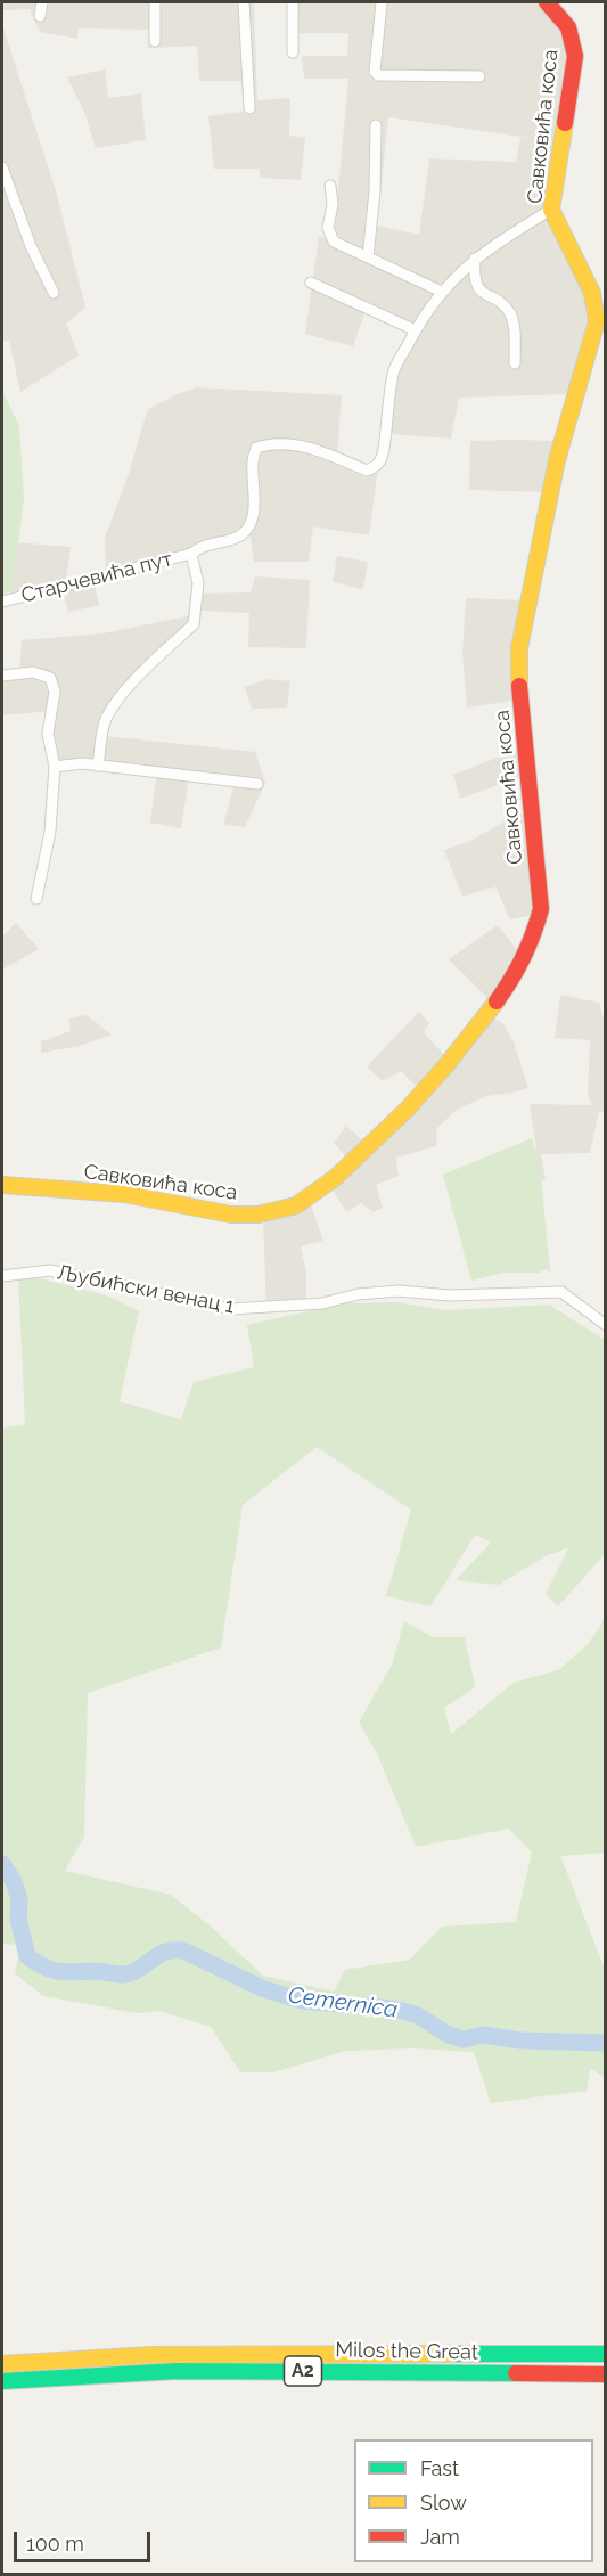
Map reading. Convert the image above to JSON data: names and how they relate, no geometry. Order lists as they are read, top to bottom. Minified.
{"streets":{"main road":["Савковића коса","Milos the Great","A2"],"street":["Старчевића пут","Љубићски венац 1"]},"crossings":[["Савковића коса","Старчевића пут"]],"water":["Cemernica"],"legend":["Fast","Slow","Jam"],"scale_bar":"100 m"}
